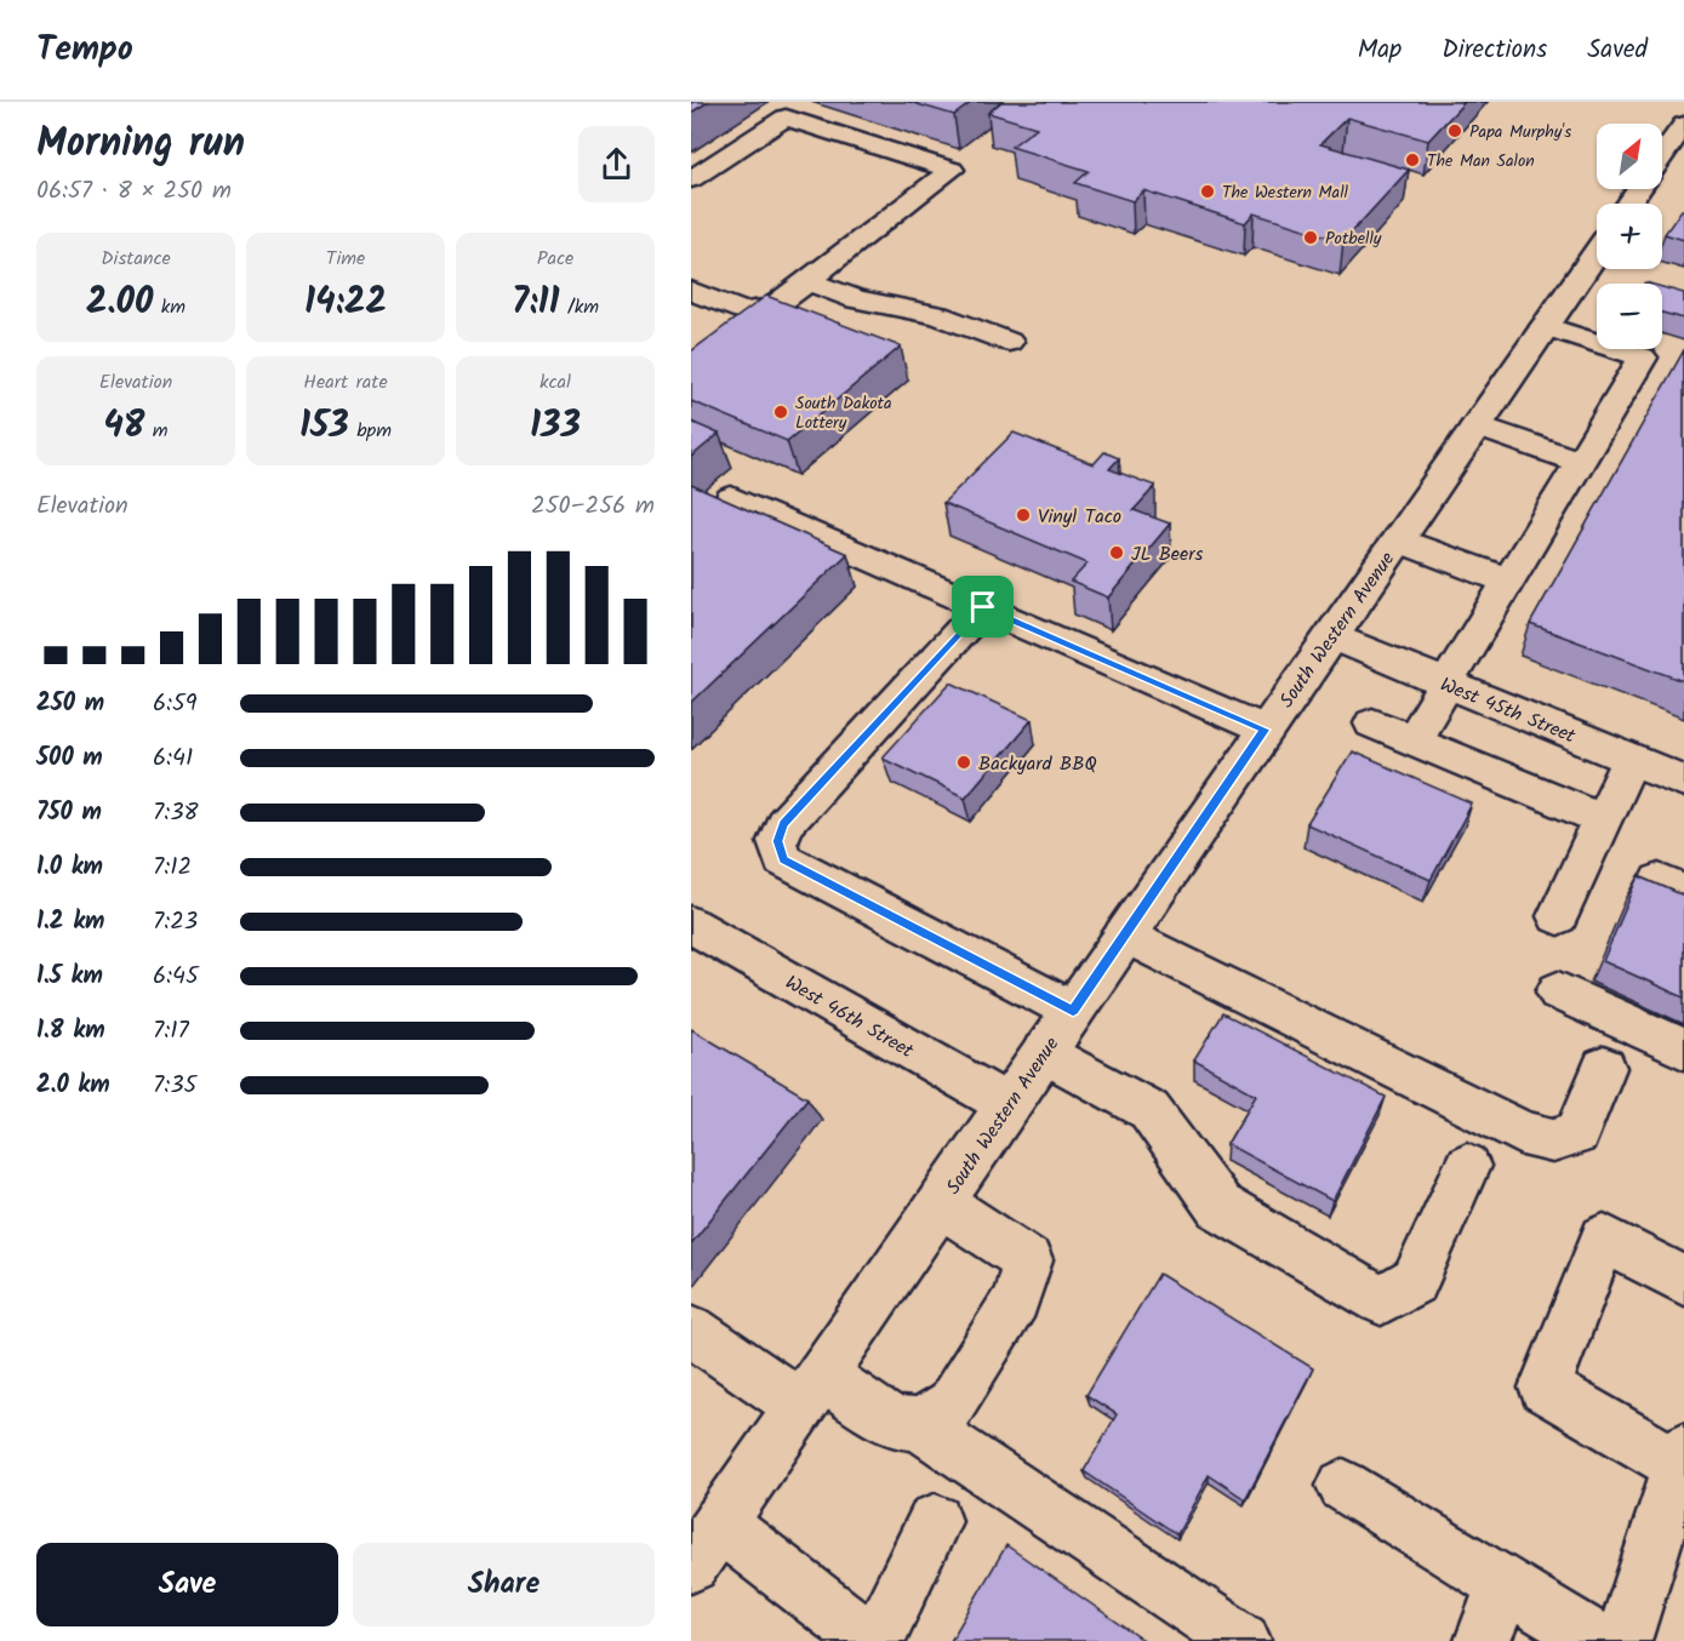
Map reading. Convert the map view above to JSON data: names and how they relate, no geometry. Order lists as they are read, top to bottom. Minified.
{"streets":{"main road":["South Western Avenue","West 45th Street","West 46th Street"]},"crossings":[["South Western Avenue","West 45th Street"],["South Western Avenue","West 46th Street"]],"places":["Papa Murphy's","The Man Salon","The Western Mall","Potbelly","South Dakota Lottery","Vinyl Taco","JL Beers","Backyard BBQ"],"north":"top right","page":{"header":"Tempo","nav":["Map","Directions","Saved"],"heading":["Morning run","06:57 · 8 × 250 m"],"map_buttons":["+","−"],"stats":[["Distance","2.00 km"],["Time","14:22"],["Pace","7:11 /km"],["Elevation","48 m"],["Heart rate","153 bpm"],["kcal","133"]],"chart":["Elevation","250–256 m"],"list":[{"name":"250 m","note":"6:59"},{"name":"500 m","note":"6:41"},{"name":"750 m","note":"7:38"},{"name":"1.0 km","note":"7:12"},{"name":"1.2 km","note":"7:23"},{"name":"1.5 km","note":"6:45"},{"name":"1.8 km","note":"7:17"},{"name":"2.0 km","note":"7:35"}],"buttons":["Save","Share"]}}
